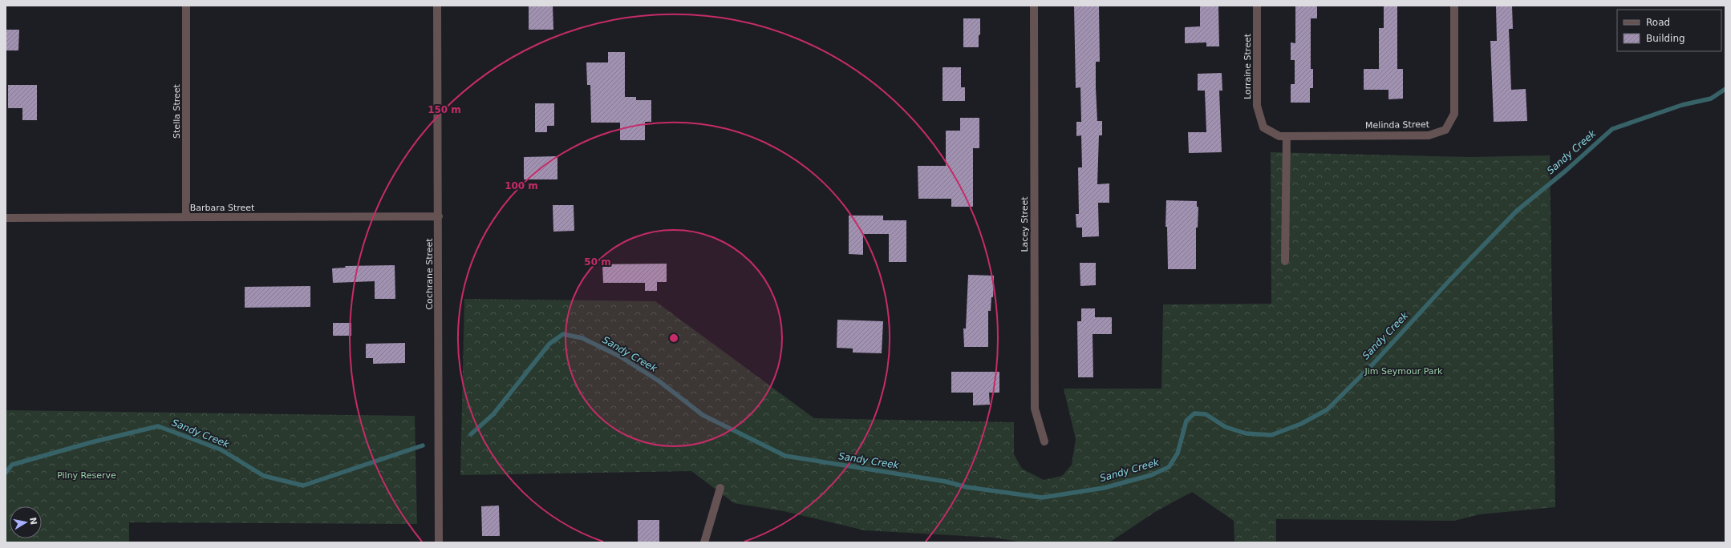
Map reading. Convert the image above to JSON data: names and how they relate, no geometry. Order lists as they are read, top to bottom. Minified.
{"streets":{"street":["Lorraine Street","Stella Street","Melinda Street","Barbara Street","Lacey Street","Cochrane Street"]},"crossings":[["Lorraine Street","Melinda Street"],["Stella Street","Barbara Street"],["Barbara Street","Cochrane Street"]],"water":["Sandy Creek"],"parks":["Jim Seymour Park","Pilny Reserve"],"legend":["Road","Building"],"north":"right","rings":["150 m","100 m","50 m"]}
